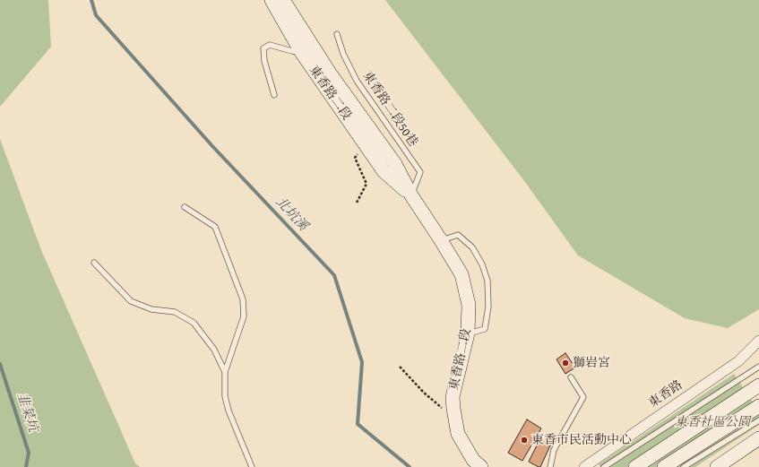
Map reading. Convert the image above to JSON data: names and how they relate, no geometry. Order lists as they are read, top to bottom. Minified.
{"streets":{"street":["東香路二段","東香路"],"lane":["東香路二段50巷"]},"crossings":[["東香路二段","東香路二段50巷"]],"water":["北坑溪","韭菜坑"],"parks":["東香社區公園"],"places":["獅岩宮","東香市民活動中心"]}
